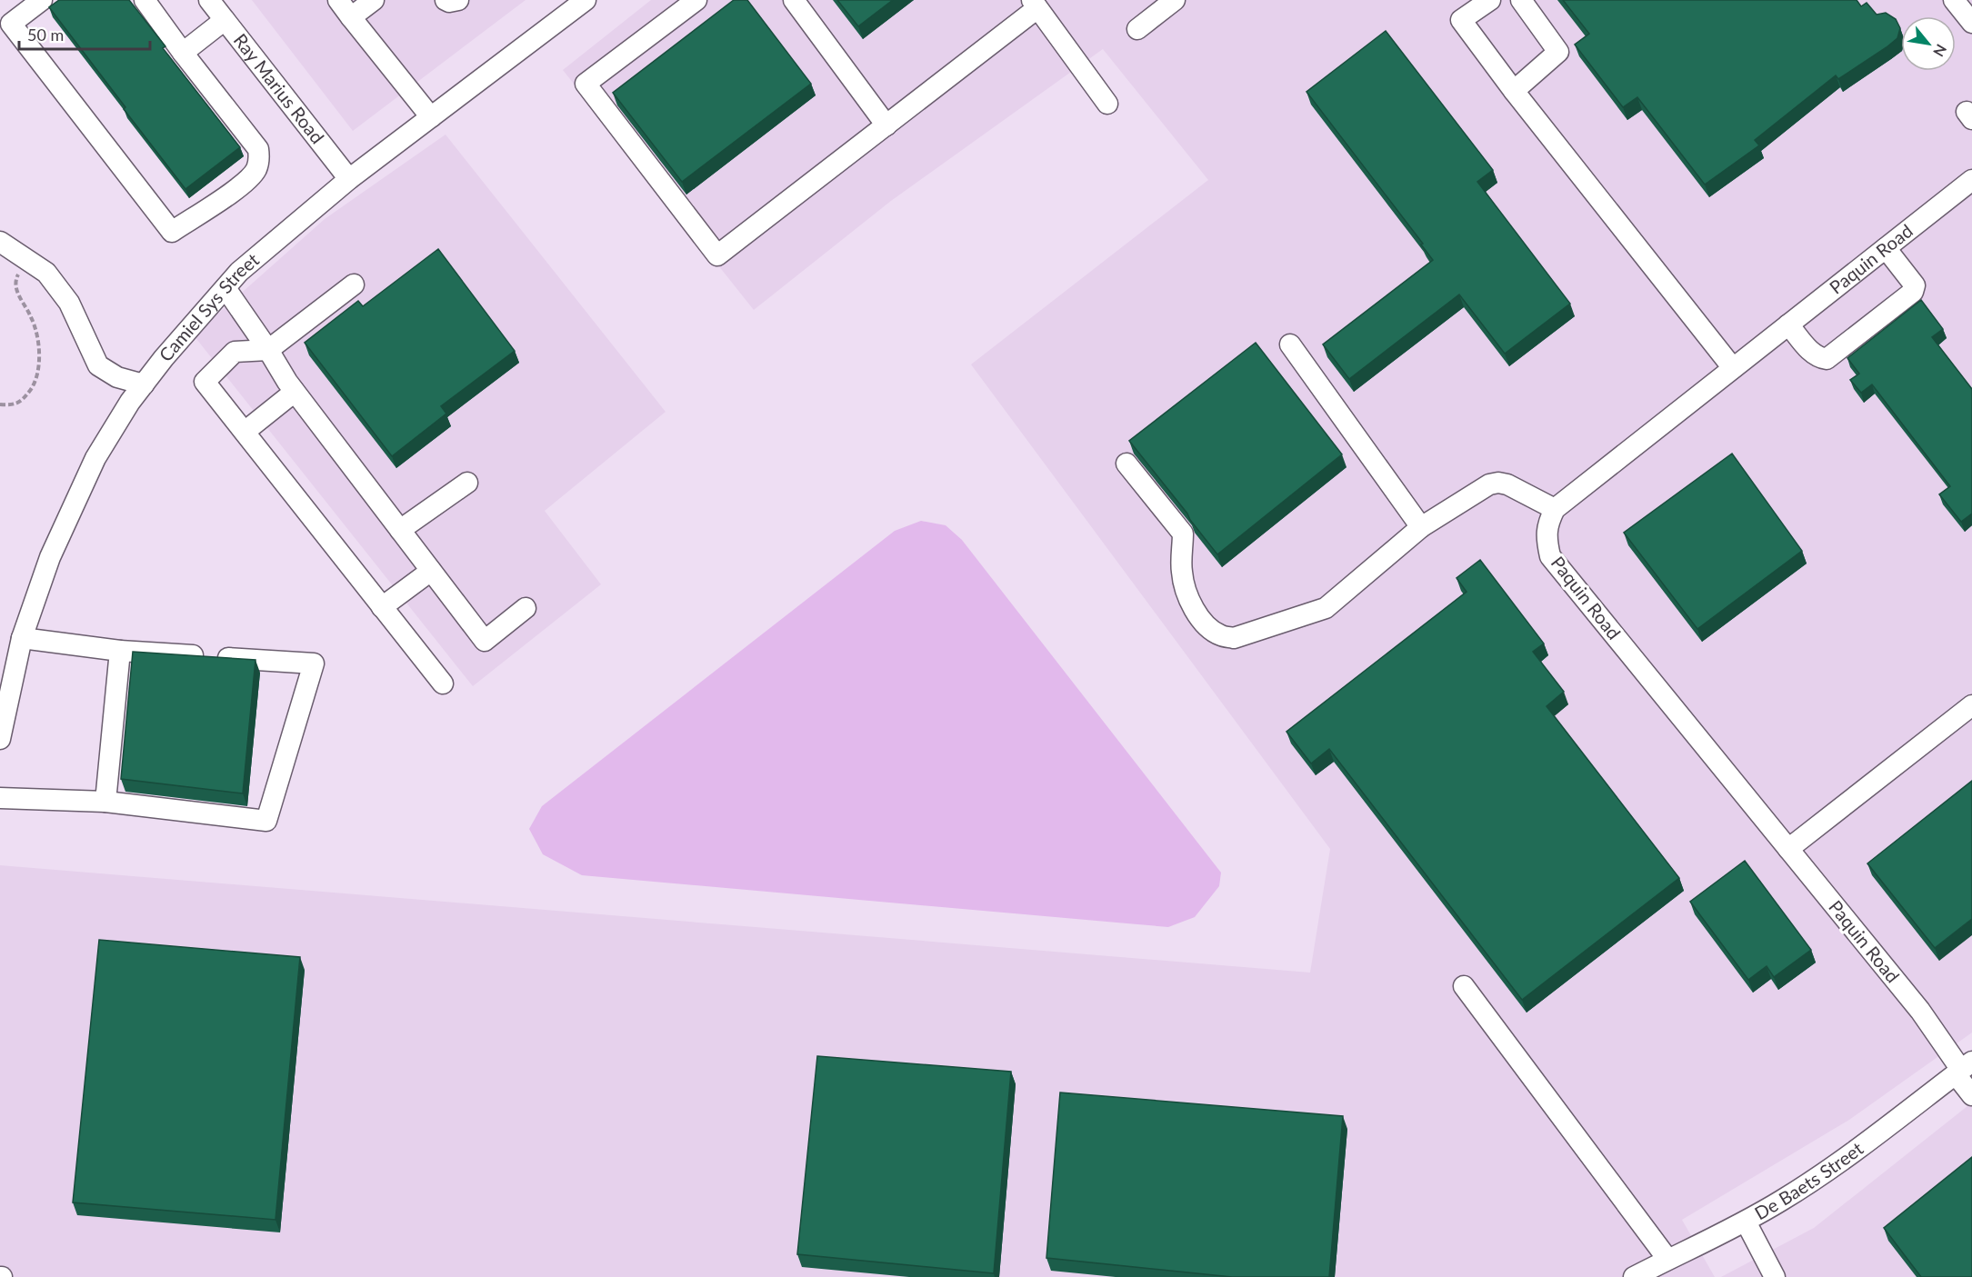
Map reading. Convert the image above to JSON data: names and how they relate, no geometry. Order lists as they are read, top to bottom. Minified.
{"streets":{"street":["Ray Marius Road","Paquin Road","Camiel Sys Street","De Baets Street"]},"crossings":[["Ray Marius Road","Camiel Sys Street"],["Paquin Road","De Baets Street"]],"scale_bar":"50 m","north":"bottom right"}
